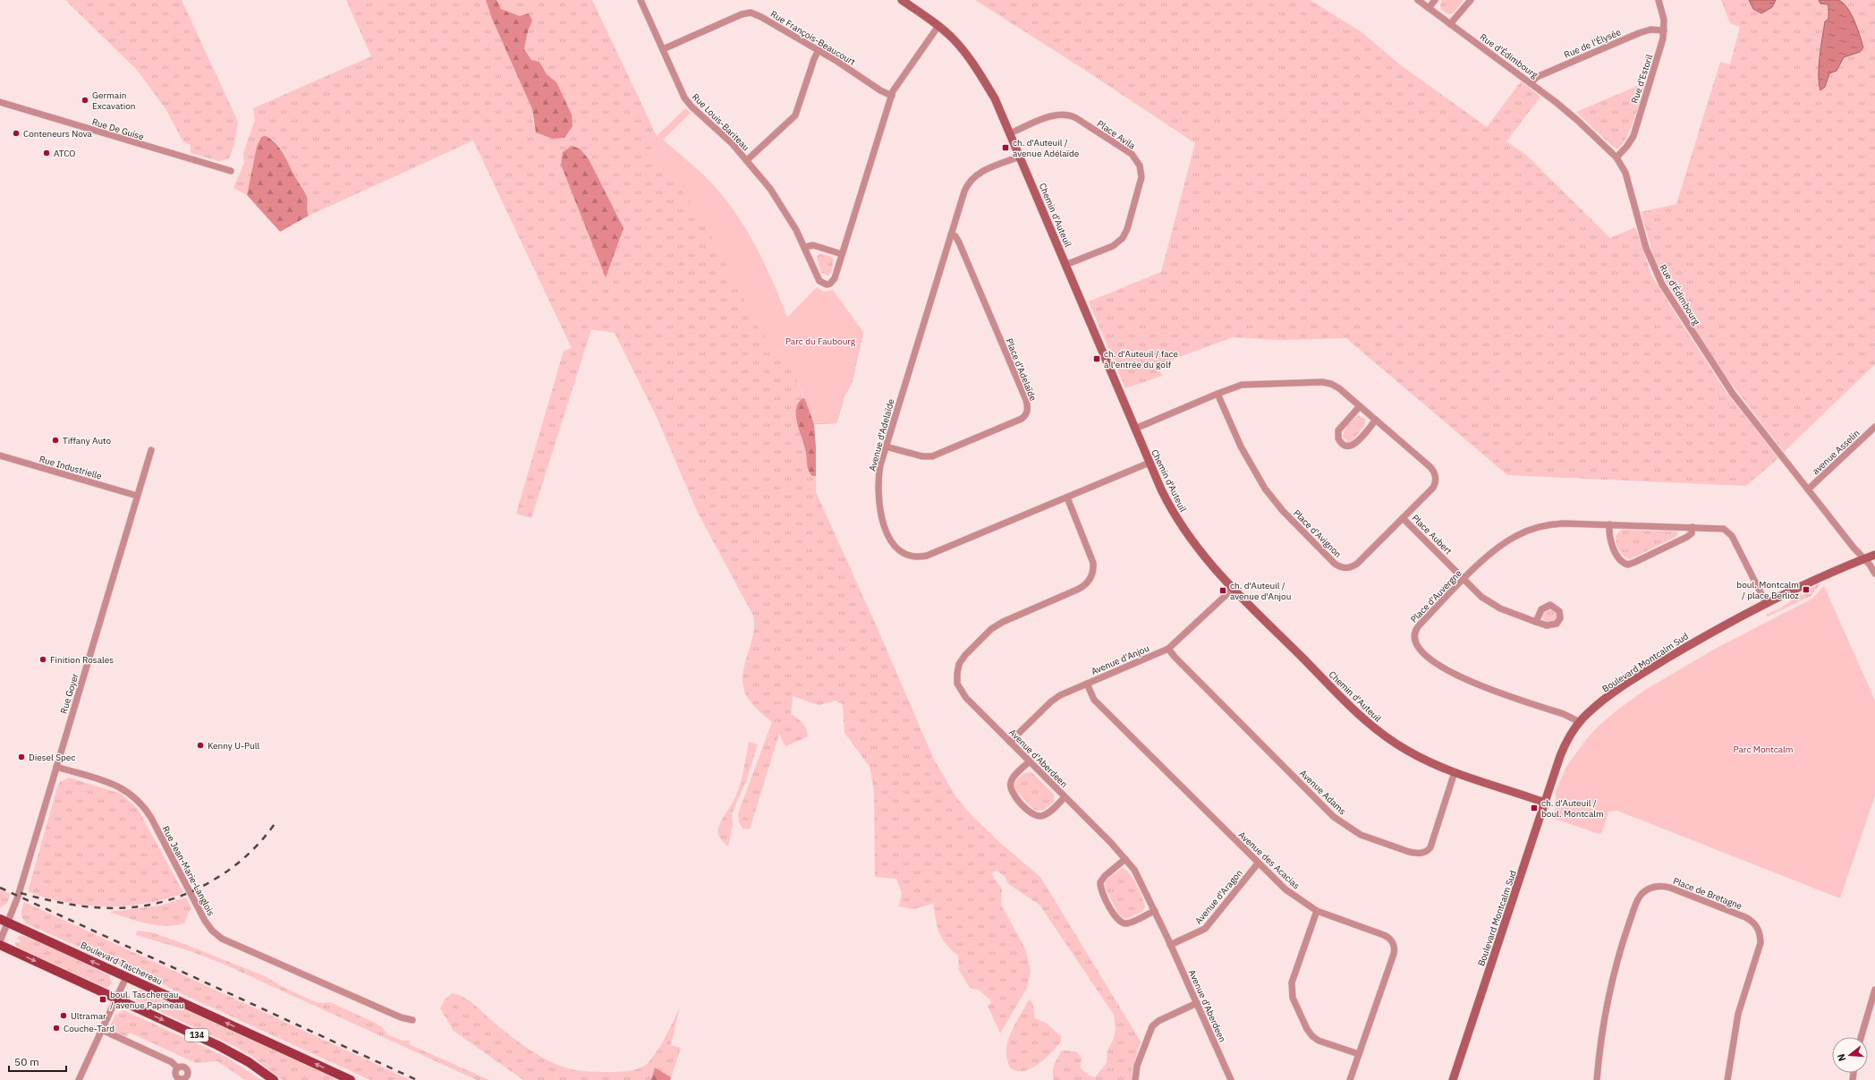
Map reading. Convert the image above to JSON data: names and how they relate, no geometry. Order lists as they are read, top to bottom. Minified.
{"streets":{"main road":["Boulevard Taschereau","134"],"street":["Rue François-Beaucourt","Rue de l'Élysée","Rue d'Édimbourg","Rue d'Estoril","Rue Louis-Bariteau","Rue De Guise","Place Avila","Chemin d'Auteuil","Place d'Adelaïde","Avenue d'Adelaïde","avenue Asselin","Rue Industrielle","Place d'Avignon","Place Aubert","Place d'Auvergne","Avenue d'Anjou","Boulevard Montcalm Sud","Rue Goyer","Avenue d'Aberdeen","Avenue Adams","Avenue des Acacias","Rue Jean-Marie-Langlois","Place de Bretagne","Avenue d'Aragon"]},"crossings":[["Rue François-Beaucourt","Rue Louis-Bariteau"],["Rue de l'Élysée","Rue d'Édimbourg"],["Rue de l'Élysée","Rue d'Estoril"],["Rue d'Édimbourg","Rue d'Estoril"],["Rue d'Édimbourg","avenue Asselin"],["Rue d'Édimbourg","Boulevard Montcalm Sud"],["Rue Louis-Bariteau","Chemin d'Auteuil"],["Place Avila","Chemin d'Auteuil"],["Chemin d'Auteuil","Avenue d'Adelaïde"],["Chemin d'Auteuil","Place d'Avignon"],["Chemin d'Auteuil","Avenue d'Anjou"],["Chemin d'Auteuil","Boulevard Montcalm Sud"],["Chemin d'Auteuil","Avenue Adams"],["Place d'Adelaïde","Avenue d'Adelaïde"],["Avenue d'Adelaïde","Avenue d'Aberdeen"],["Rue Industrielle","Rue Goyer"],["Place d'Avignon","Place Aubert"],["Place Aubert","Place d'Auvergne"],["Place d'Auvergne","Boulevard Montcalm Sud"],["Avenue d'Anjou","Avenue d'Aberdeen"],["Avenue d'Anjou","Avenue Adams"],["Avenue d'Anjou","Avenue des Acacias"],["Rue Goyer","Rue Jean-Marie-Langlois"],["Rue Goyer","Boulevard Taschereau"],["Avenue d'Aberdeen","Avenue d'Aragon"],["Avenue des Acacias","Avenue d'Aragon"]],"parks":["Parc du Faubourg","Parc Montcalm"],"places":{"other":["Germain Excavation","Conteneurs Nova","ATCO","Tiffany Auto","Finition Rosales","Kenny U-Pull","Diesel Spec","Ultramar","Couche-Tard"],"transit":["ch. d'Auteuil / avenue Adélaïde","ch. d'Auteuil / face à l'entrée du golf","boul. Montcalm / place Berlioz","ch. d'Auteuil / avenue d'Anjou","ch. d'Auteuil / boul. Montcalm","boul. Taschereau / avenue Papineau"]},"scale_bar":"50 m","north":"left"}
